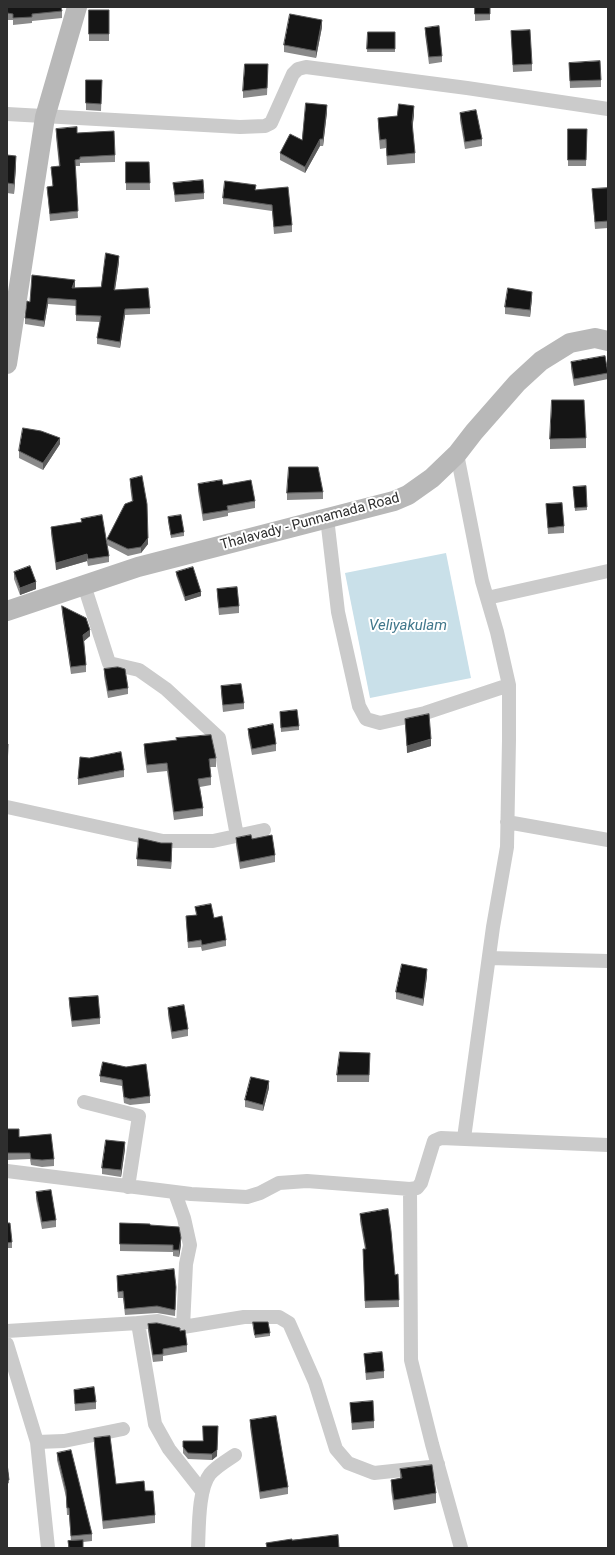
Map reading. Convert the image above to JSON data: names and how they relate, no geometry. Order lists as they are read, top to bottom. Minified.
{"streets":{"main road":["Thalavady - Punnamada Road"]},"water":["Veliyakulam"]}
